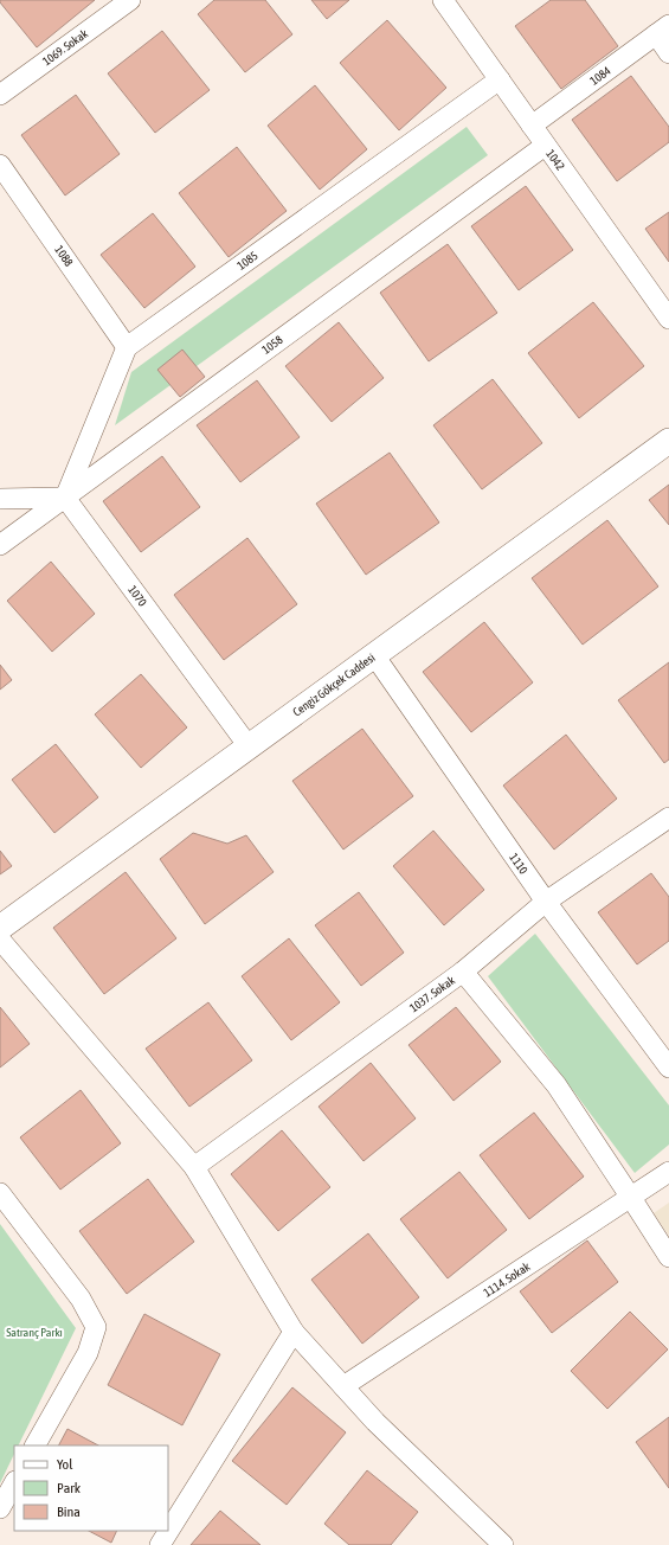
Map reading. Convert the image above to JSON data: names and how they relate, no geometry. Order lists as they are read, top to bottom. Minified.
{"streets":{"street":["1069. Sokak","1084","1042","1088","1085","1058","1070","Cengiz Gökçek Caddesi","1110","1037. Sokak","1114. Sokak"]},"crossings":[["1084","1042"],["1042","1085"],["1042","1058"],["1088","1085"],["1058","1070"],["1070","Cengiz Gökçek Caddesi"],["Cengiz Gökçek Caddesi","1110"],["1110","1037. Sokak"]],"parks":["Satranç Parkı"],"legend":["Yol","Park","Bina"]}
